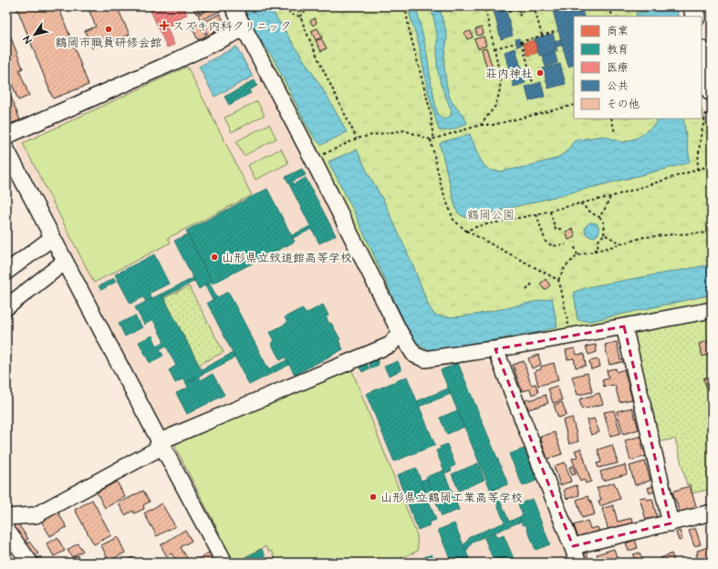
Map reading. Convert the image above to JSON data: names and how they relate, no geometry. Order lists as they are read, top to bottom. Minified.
{"parks":["鶴岡公園"],"places":{"health":["スズキ内科クリニック"],"other":["鶴岡市職員研修会館","荘内神社","山形県立致道館高等学校","山形県立鶴岡工業高等学校"]},"legend":["商業","教育","医療","公共","その他"],"north":"bottom left"}
